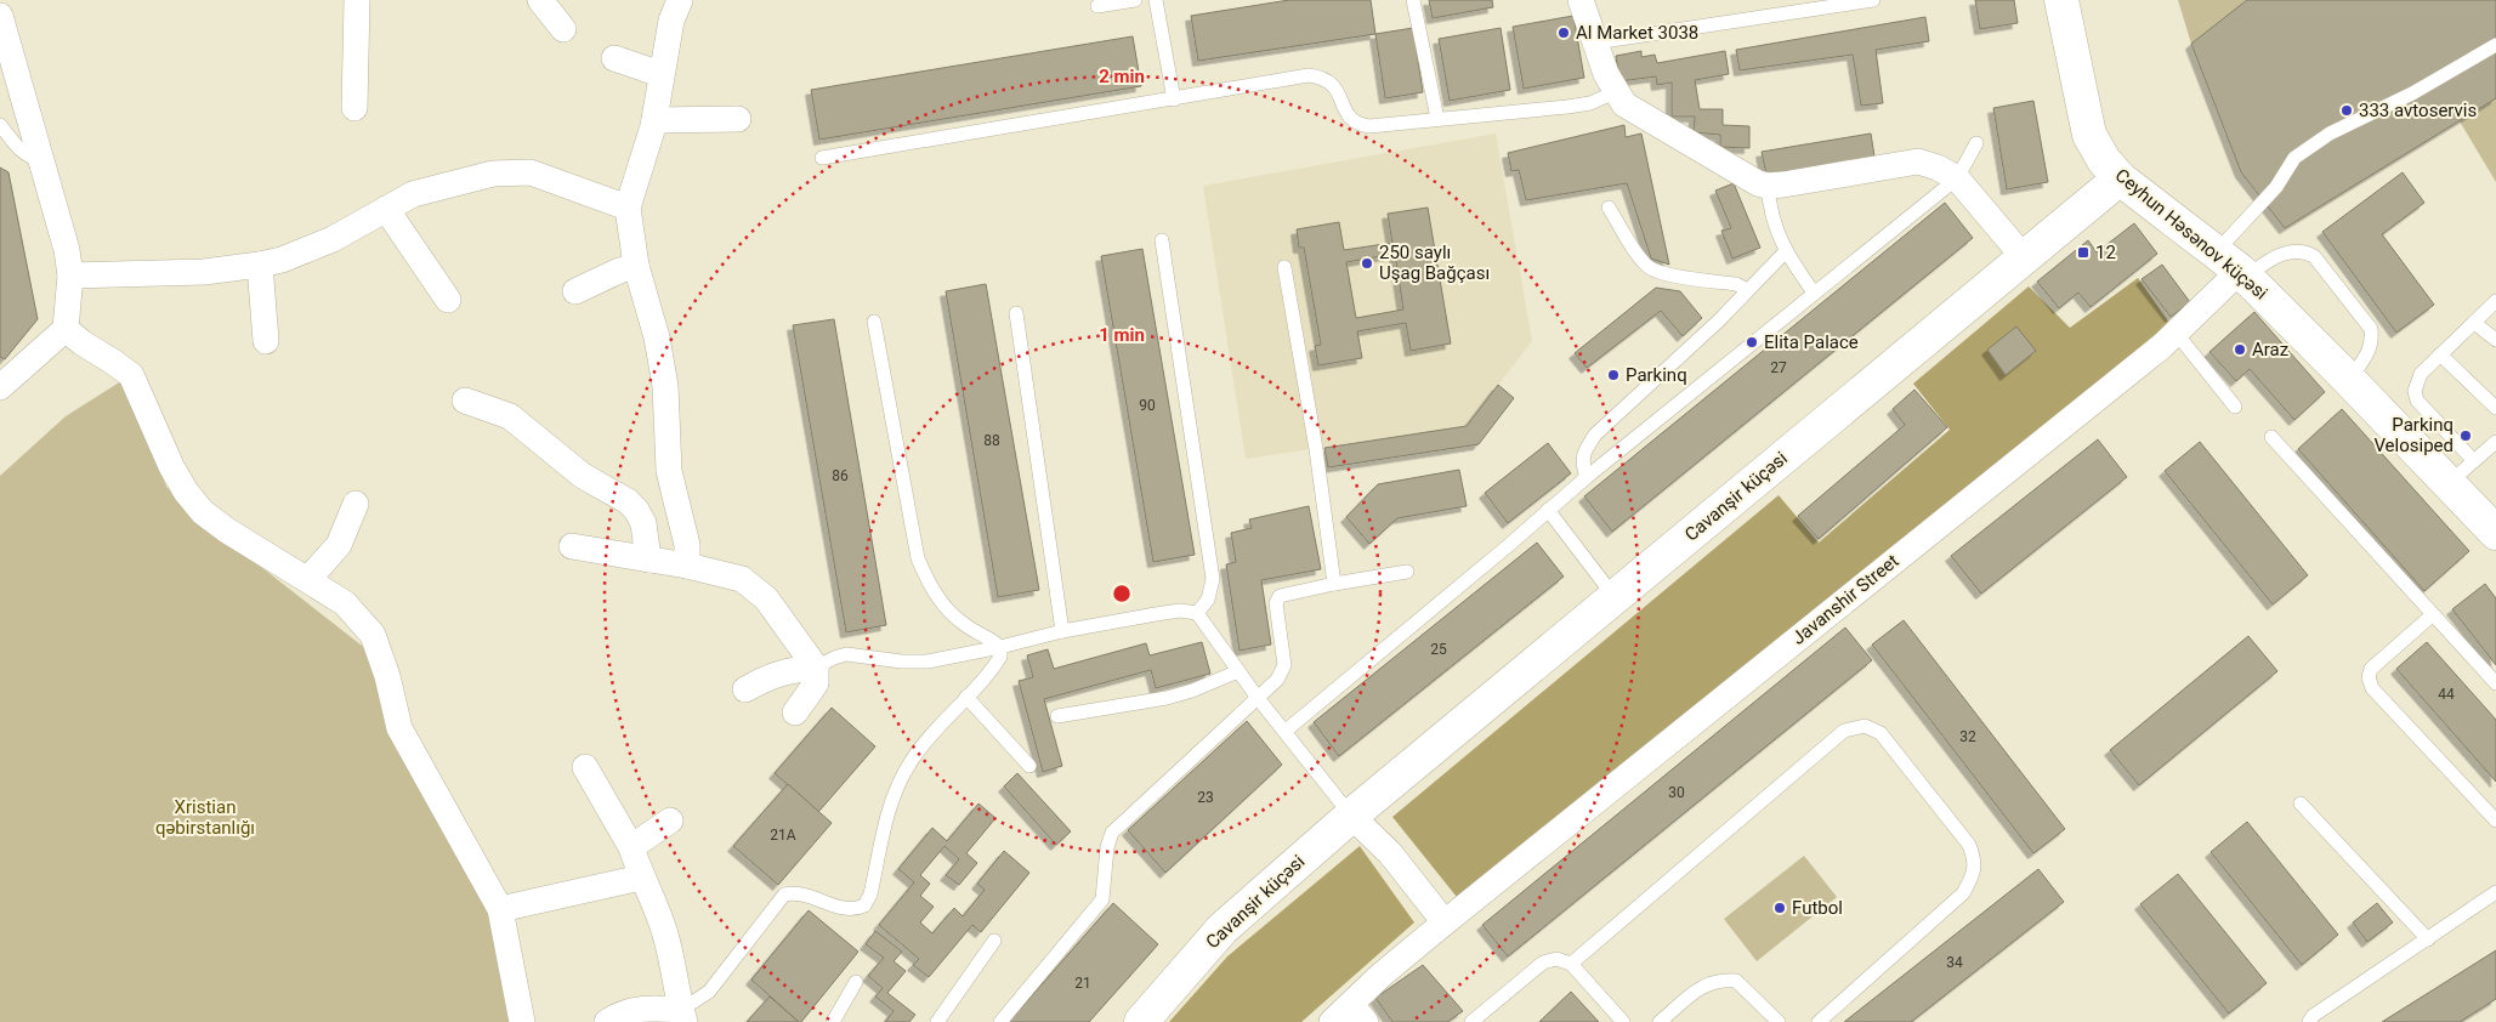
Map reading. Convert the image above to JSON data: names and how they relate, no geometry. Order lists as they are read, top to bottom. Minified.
{"streets":{"street":["Ceyhun Həsənov küçəsi","Cavanşir küçəsi","Javanshir Street"]},"crossings":[["Ceyhun Həsənov küçəsi","Cavanşir küçəsi"],["Ceyhun Həsənov küçəsi","Javanshir Street"]],"parks":["Xristian qəbirstanlığı"],"places":{"other":["Al Market 3038","333 avtoservis","250 saylı Uşag Bağçası","Elita Palace","Araz","Parkinq","Parkinq Velosiped","Futbol"],"transit":["12"]},"house_numbers":["27","90","88","86","25","44","32","30","23","21A","34","21"],"rings":["2 min","1 min"]}
